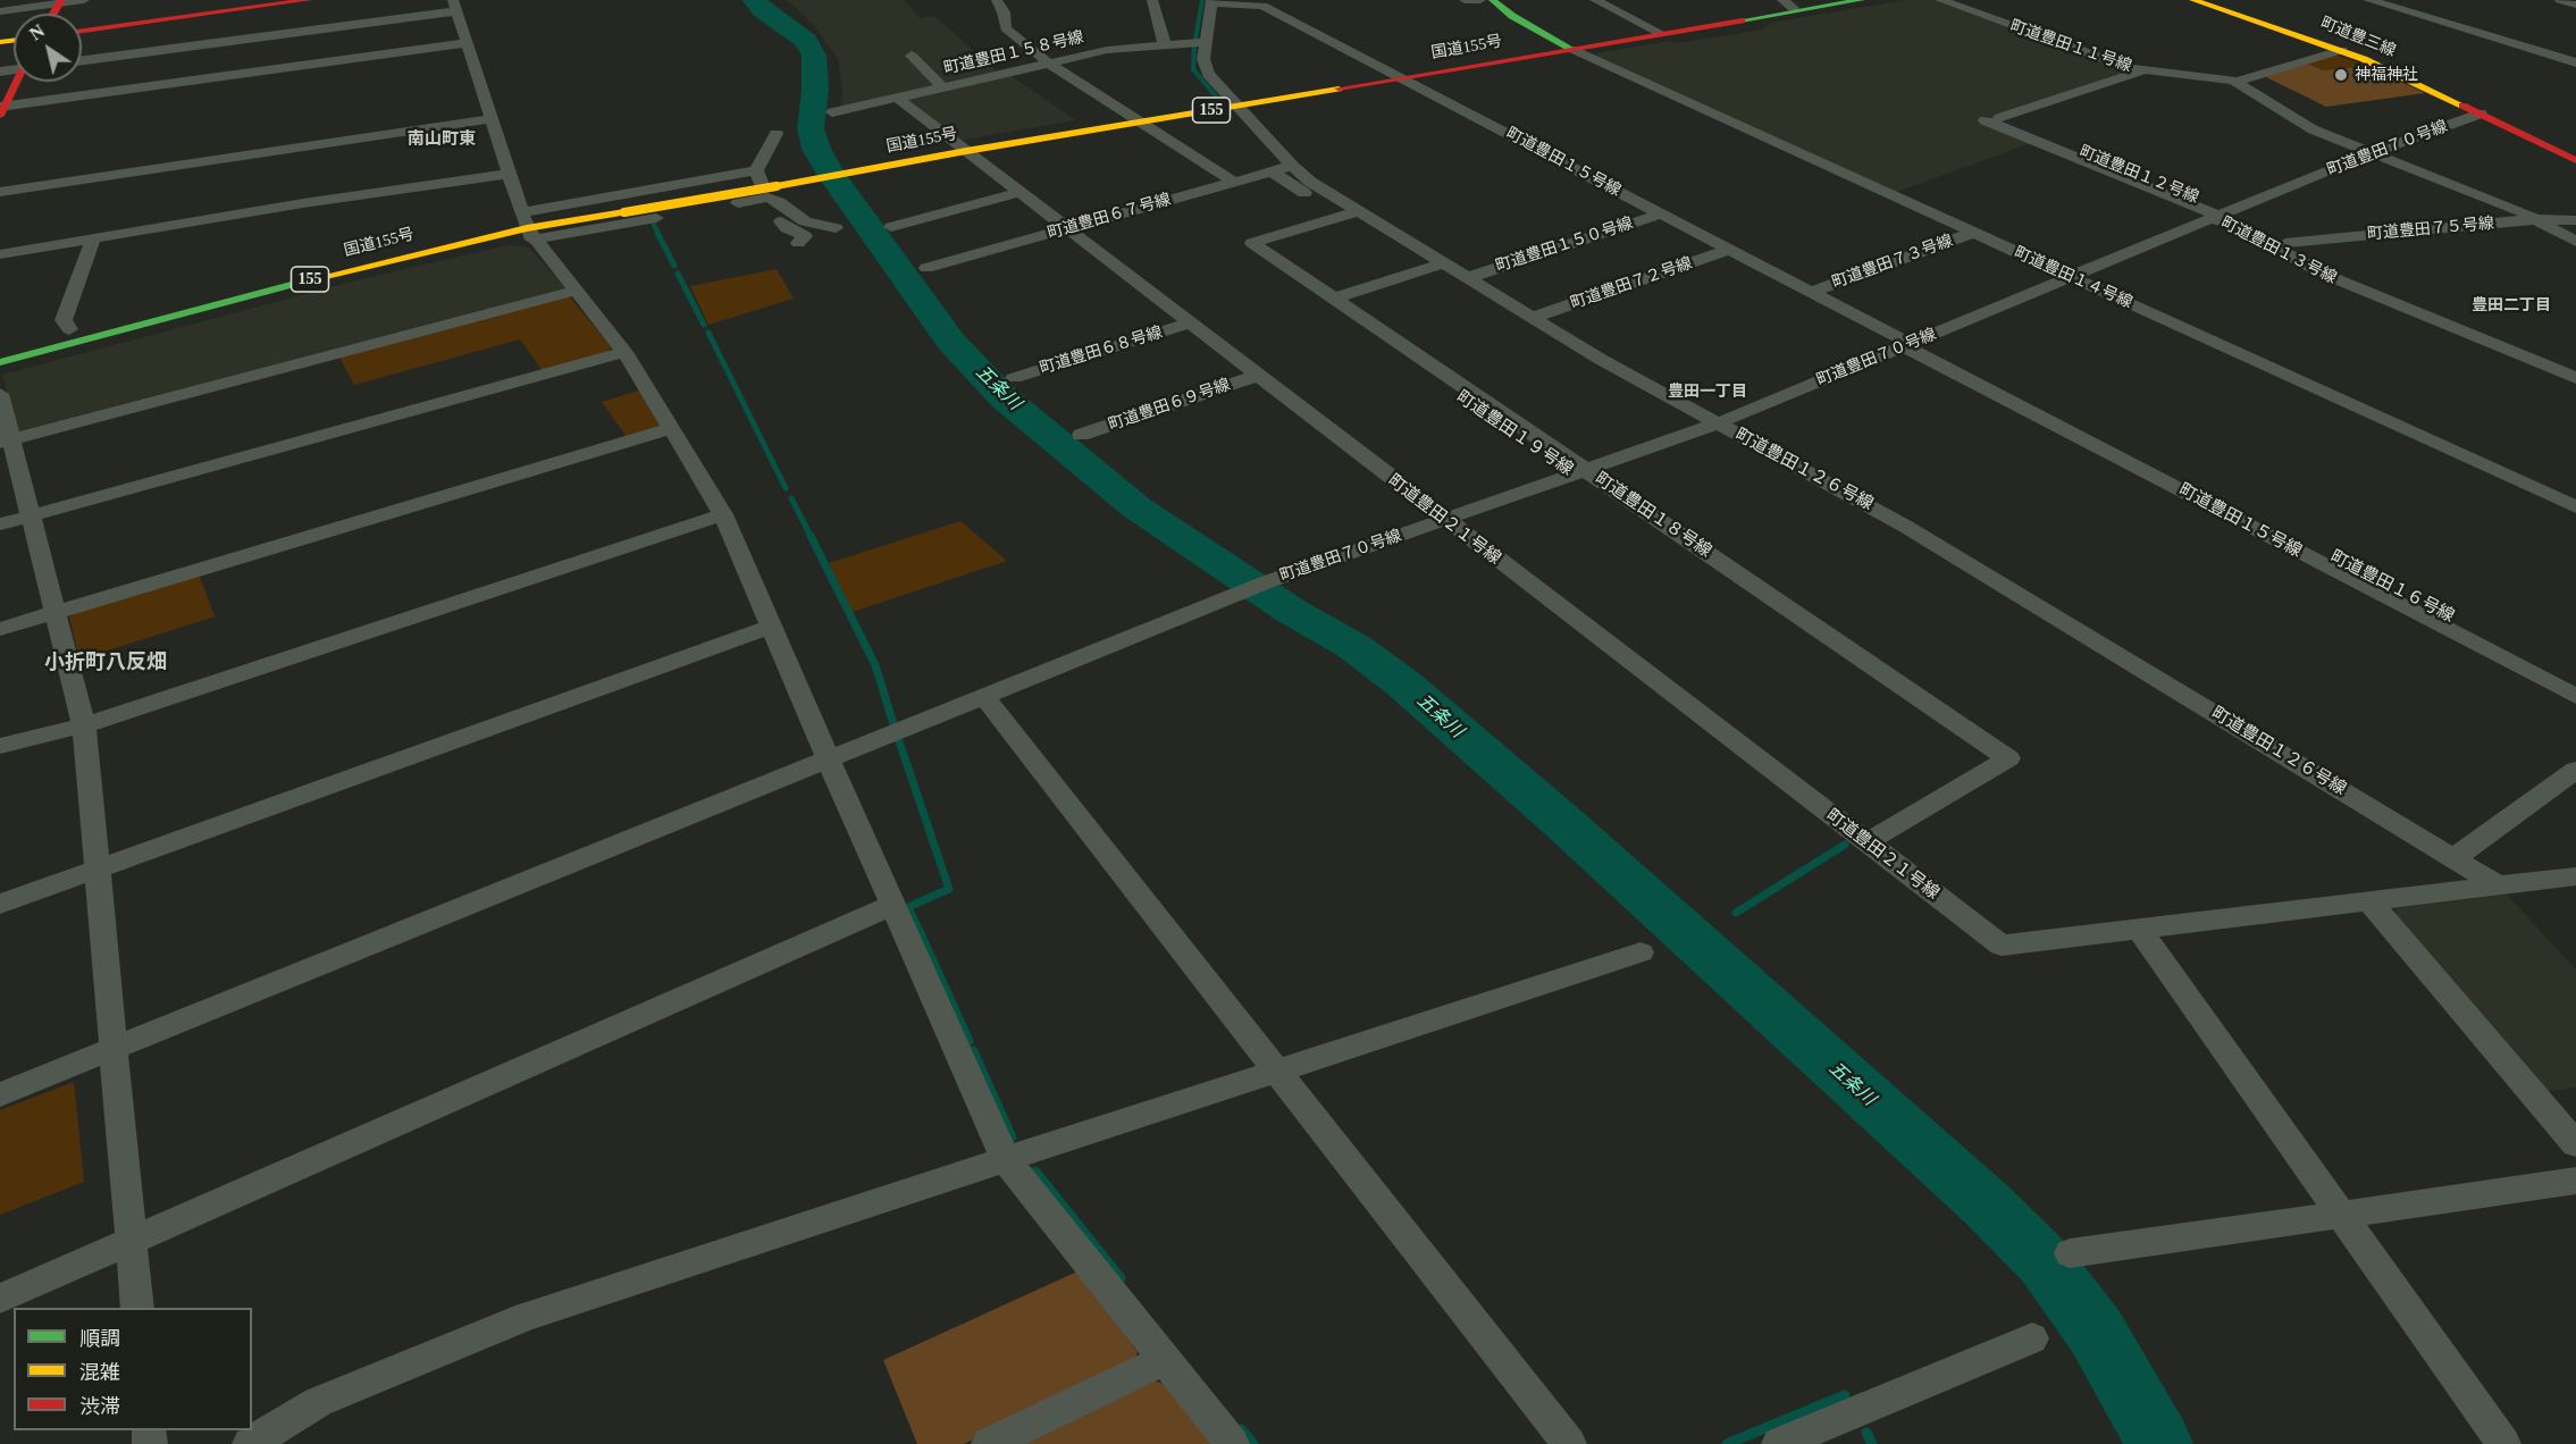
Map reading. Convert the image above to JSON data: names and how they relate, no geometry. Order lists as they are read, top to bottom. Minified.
{"streets":{"main road":["町道豊三線","国道155号","155"],"street":["町道豊田１１号線","町道豊田１５８号線","町道豊田７０号線","町道豊田１５号線","町道豊田６７号線","町道豊田７５号線","町道豊田１５０号線","町道豊田１３号線","町道豊田７３号線","町道豊田１４号線","町道豊田７２号線","町道豊田６８号線","町道豊田６９号線","町道豊田１９号線","町道豊田１２６号線","町道豊田１８号線","町道豊田２１号線","町道豊田１６号線"]},"crossings":[["町道豊三線","町道豊田７０号線"],["町道豊田１１号線","町道豊田７０号線"],["町道豊田１１号線","町道豊田７５号線"],["町道豊田１１号線","町道豊田１３号線"],["国道155号","町道豊田１５号線"],["国道155号","町道豊田１４号線"],["国道155号","町道豊田１２６号線"],["国道155号","町道豊田２１号線"],["町道豊田１５８号線","町道豊田１２６号線"],["町道豊田１５８号線","町道豊田２１号線"],["町道豊田７０号線","町道豊田１５号線"],["町道豊田７０号線","町道豊田１３号線"],["町道豊田７０号線","町道豊田１４号線"],["町道豊田７０号線","町道豊田１９号線"],["町道豊田７０号線","町道豊田１２６号線"],["町道豊田７０号線","町道豊田１８号線"],["町道豊田７０号線","町道豊田２１号線"],["町道豊田７０号線","町道豊田１６号線"],["町道豊田１５号線","町道豊田１５０号線"],["町道豊田１５号線","町道豊田７３号線"],["町道豊田１５号線","町道豊田７２号線"],["町道豊田１５号線","町道豊田１２６号線"],["町道豊田１５号線","町道豊田１６号線"],["町道豊田６７号線","町道豊田１９号線"],["町道豊田６７号線","町道豊田１２６号線"],["町道豊田６７号線","町道豊田２１号線"],["町道豊田１５０号線","町道豊田１２６号線"],["町道豊田７３号線","町道豊田１４号線"],["町道豊田７２号線","町道豊田１２６号線"],["町道豊田６８号線","町道豊田２１号線"],["町道豊田６９号線","町道豊田２１号線"],["町道豊田１９号線","町道豊田１８号線"],["町道豊田１２６号線","町道豊田１８号線"],["町道豊田１８号線","町道豊田２１号線"]],"districts":["南山町東","豊田二丁目","豊田一丁目","小折町八反畑"],"water":["五条川"],"places":["神福神社"],"legend":["順調","混雑","渋滞"],"north":"top left"}
